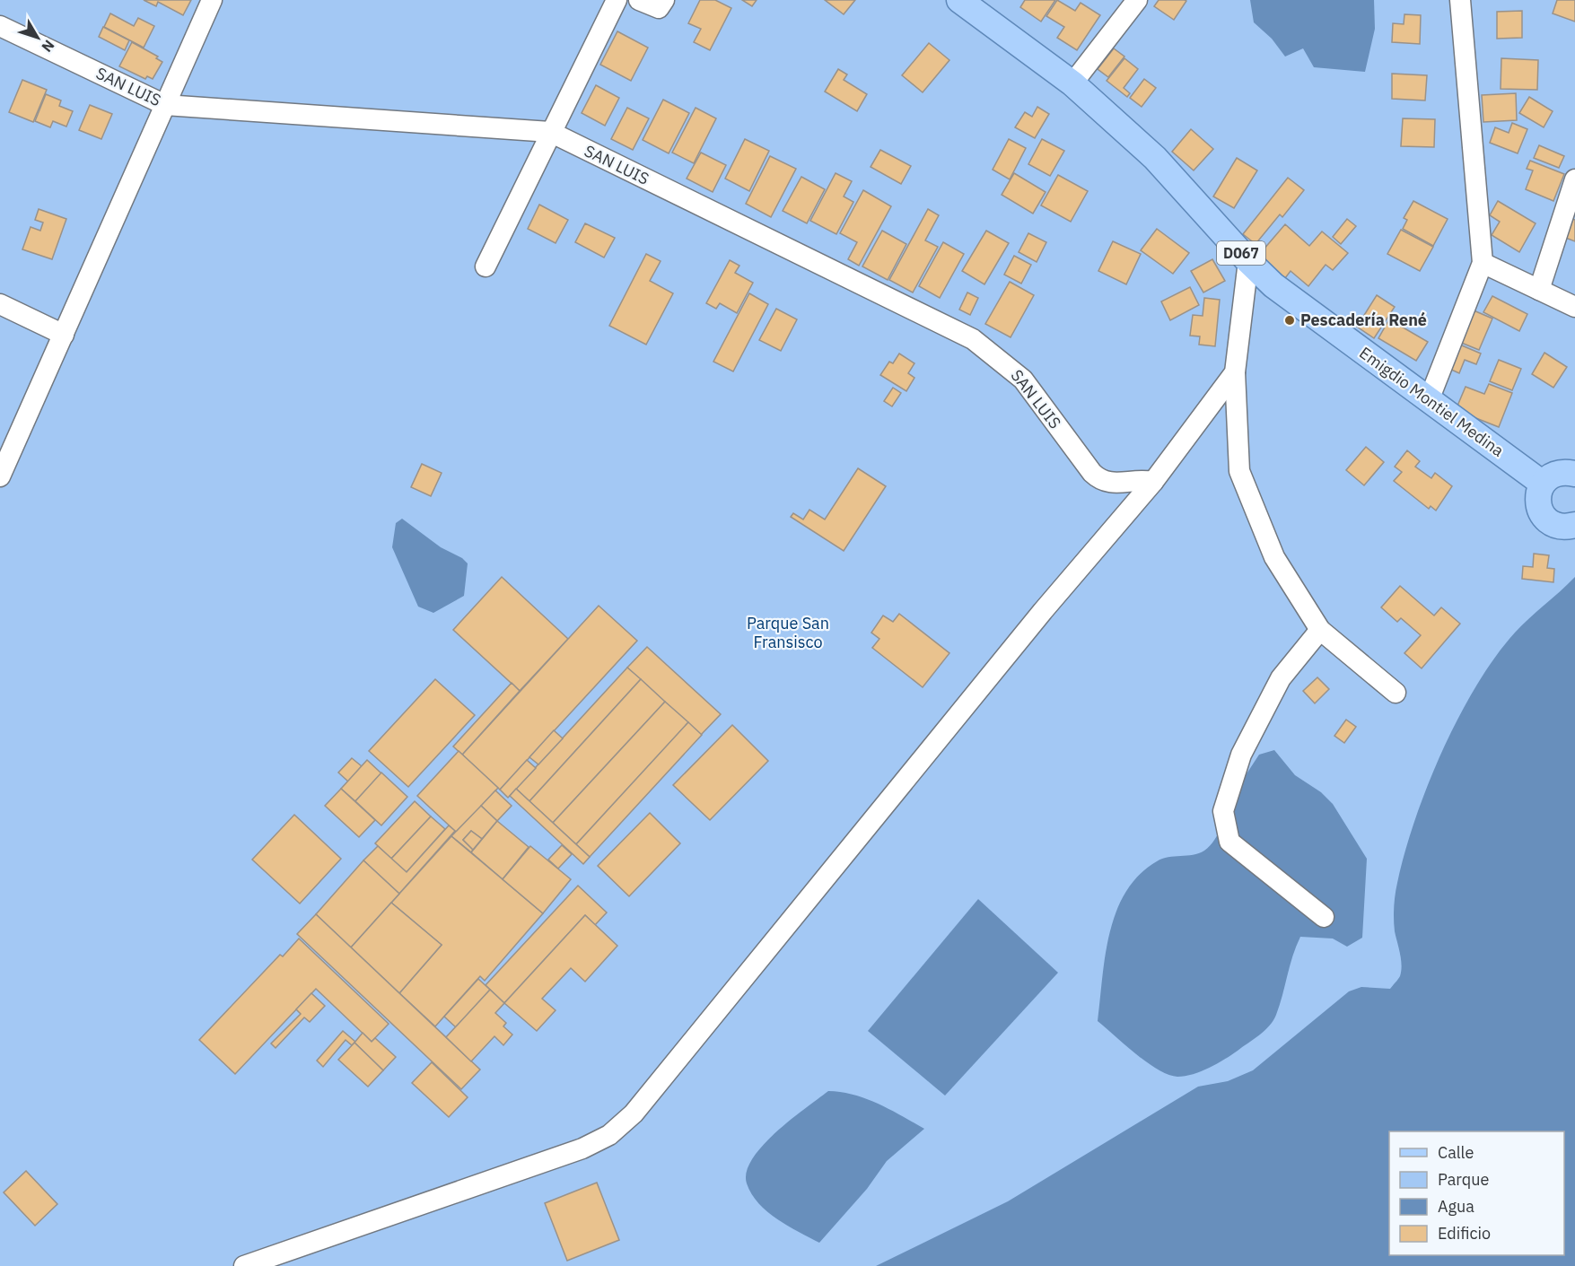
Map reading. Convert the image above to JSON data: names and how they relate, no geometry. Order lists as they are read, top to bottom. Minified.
{"streets":{"main road":["D067","Emigdio Montiel Medina"],"street":["SAN LUIS"]},"parks":["Parque San Fransisco"],"places":["Pescadería René"],"legend":["Calle","Parque","Agua","Edificio"],"north":"bottom right"}
